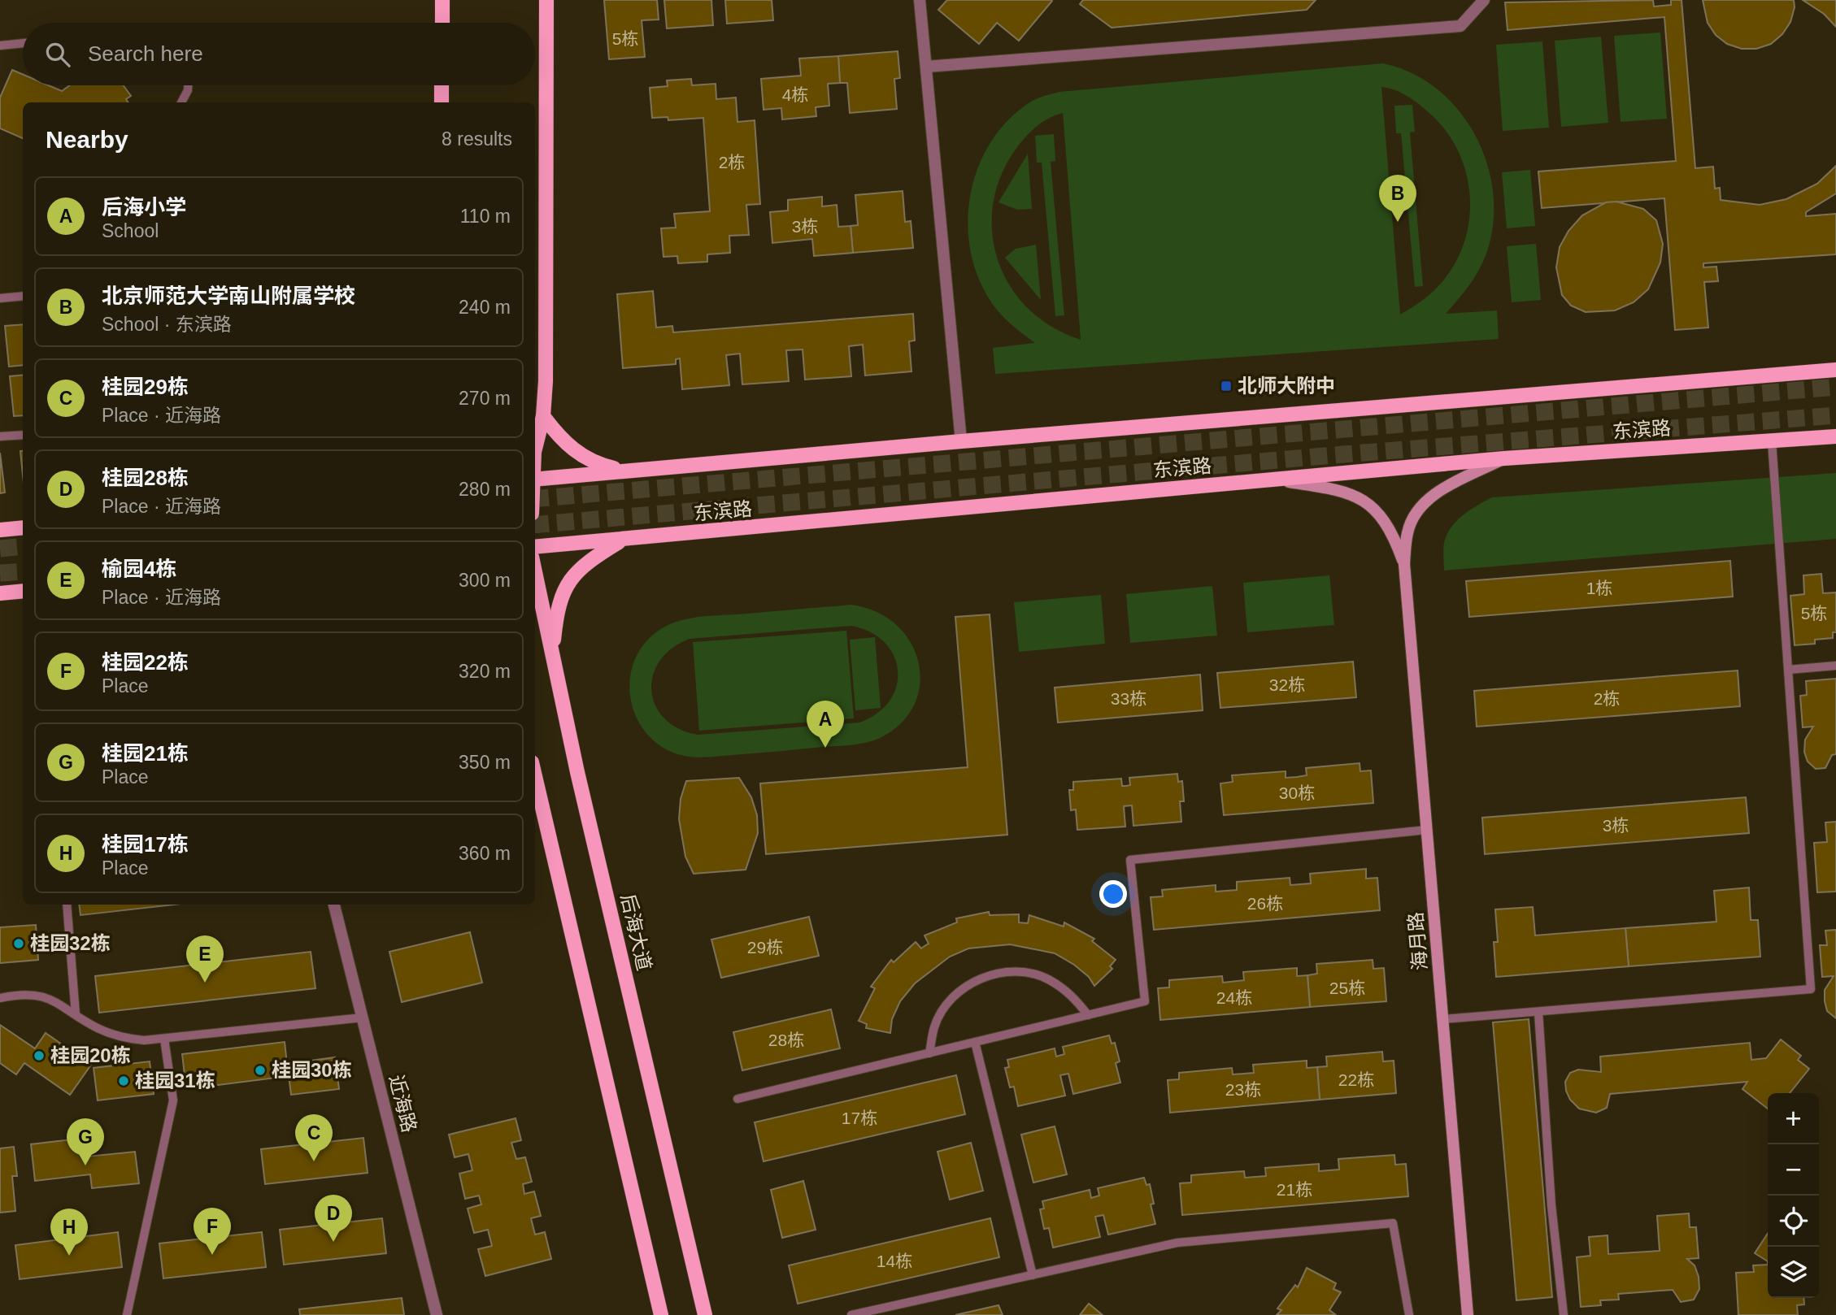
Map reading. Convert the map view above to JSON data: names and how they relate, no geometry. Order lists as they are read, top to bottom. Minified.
{"streets":{"main road":["东滨路","后海大道"],"street":["海月路","近海路"]},"places":{"transit":["北师大附中"],"other":["桂园32栋","桂园20栋","桂园30栋","桂园31栋"]},"house_numbers":["5栋","4栋","2栋","3栋","1栋","5栋","32栋","33栋","2栋","30栋","3栋","26栋","29栋","25栋","24栋","28栋","22栋","23栋","17栋","21栋","14栋"],"page":{"search":"Search here","heading":["Nearby","8 results"],"pins":["B","A","E","C","G","D","F","H"],"list":[{"mark":"A","name":"后海小学","note":"School","value":"110 m"},{"mark":"B","name":"北京师范大学南山附属学校","note":"School · 东滨路","value":"240 m"},{"mark":"C","name":"桂园29栋","note":"Place · 近海路","value":"270 m"},{"mark":"D","name":"桂园28栋","note":"Place · 近海路","value":"280 m"},{"mark":"E","name":"榆园4栋","note":"Place · 近海路","value":"300 m"},{"mark":"F","name":"桂园22栋","note":"Place","value":"320 m"},{"mark":"G","name":"桂园21栋","note":"Place","value":"350 m"},{"mark":"H","name":"桂园17栋","note":"Place","value":"360 m"}],"map_buttons":["+","−"]}}
